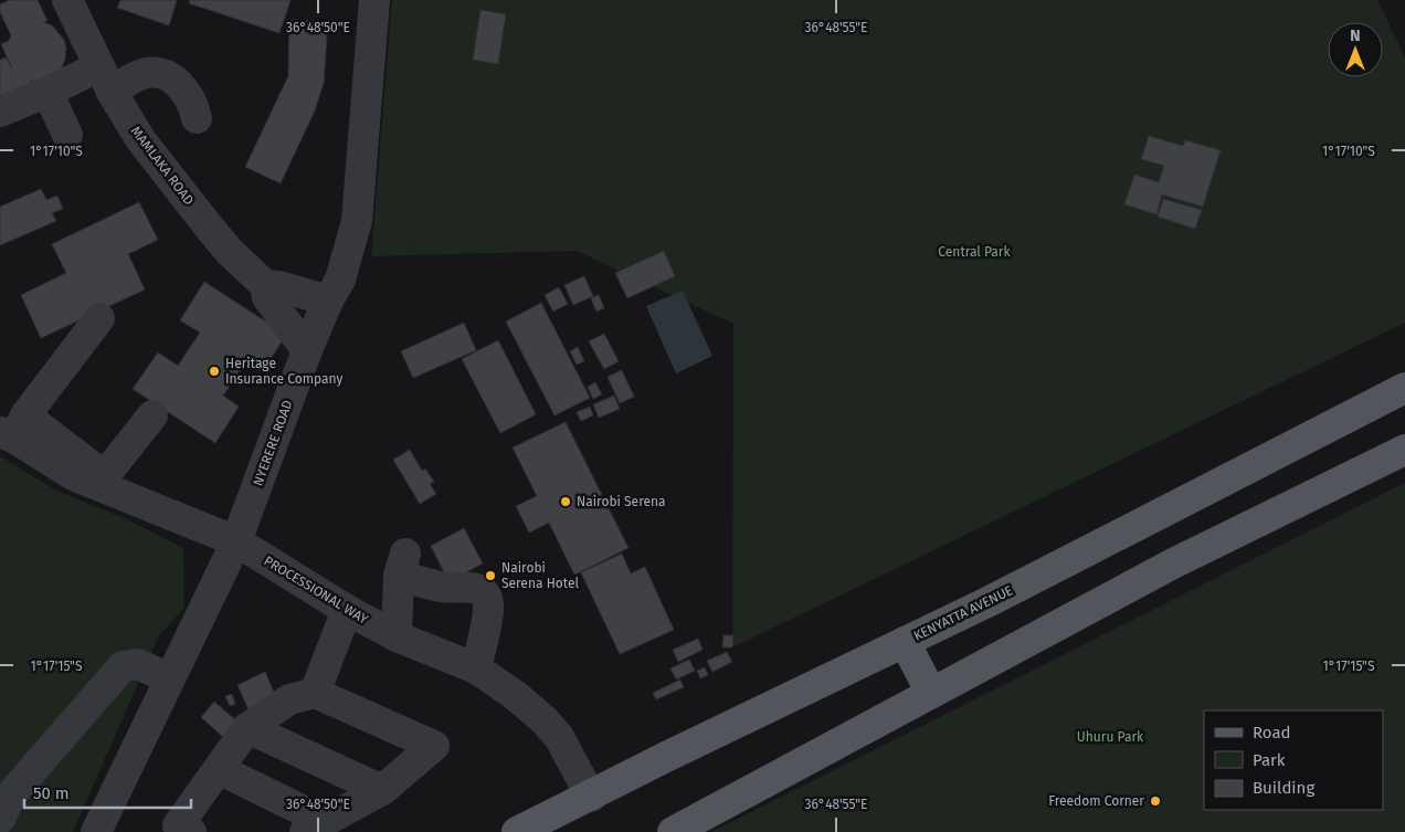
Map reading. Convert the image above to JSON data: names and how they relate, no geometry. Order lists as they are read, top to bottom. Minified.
{"streets":{"main road":["KENYATTA AVENUE"],"street":["MAMLAKA ROAD","NYERERE ROAD","PROCESSIONAL WAY"]},"crossings":[["MAMLAKA ROAD","NYERERE ROAD"],["NYERERE ROAD","PROCESSIONAL WAY"],["PROCESSIONAL WAY","KENYATTA AVENUE"]],"parks":["Central Park","Uhuru Park"],"places":["Heritage Insurance Company","Nairobi Serena","Nairobi Serena Hotel","Freedom Corner"],"legend":["Road","Park","Building"],"scale_bar":"50 m","north":"top","coordinates":["36°48'50\"E","36°48'55\"E","1°17'10\"S","1°17'15\"S"]}
